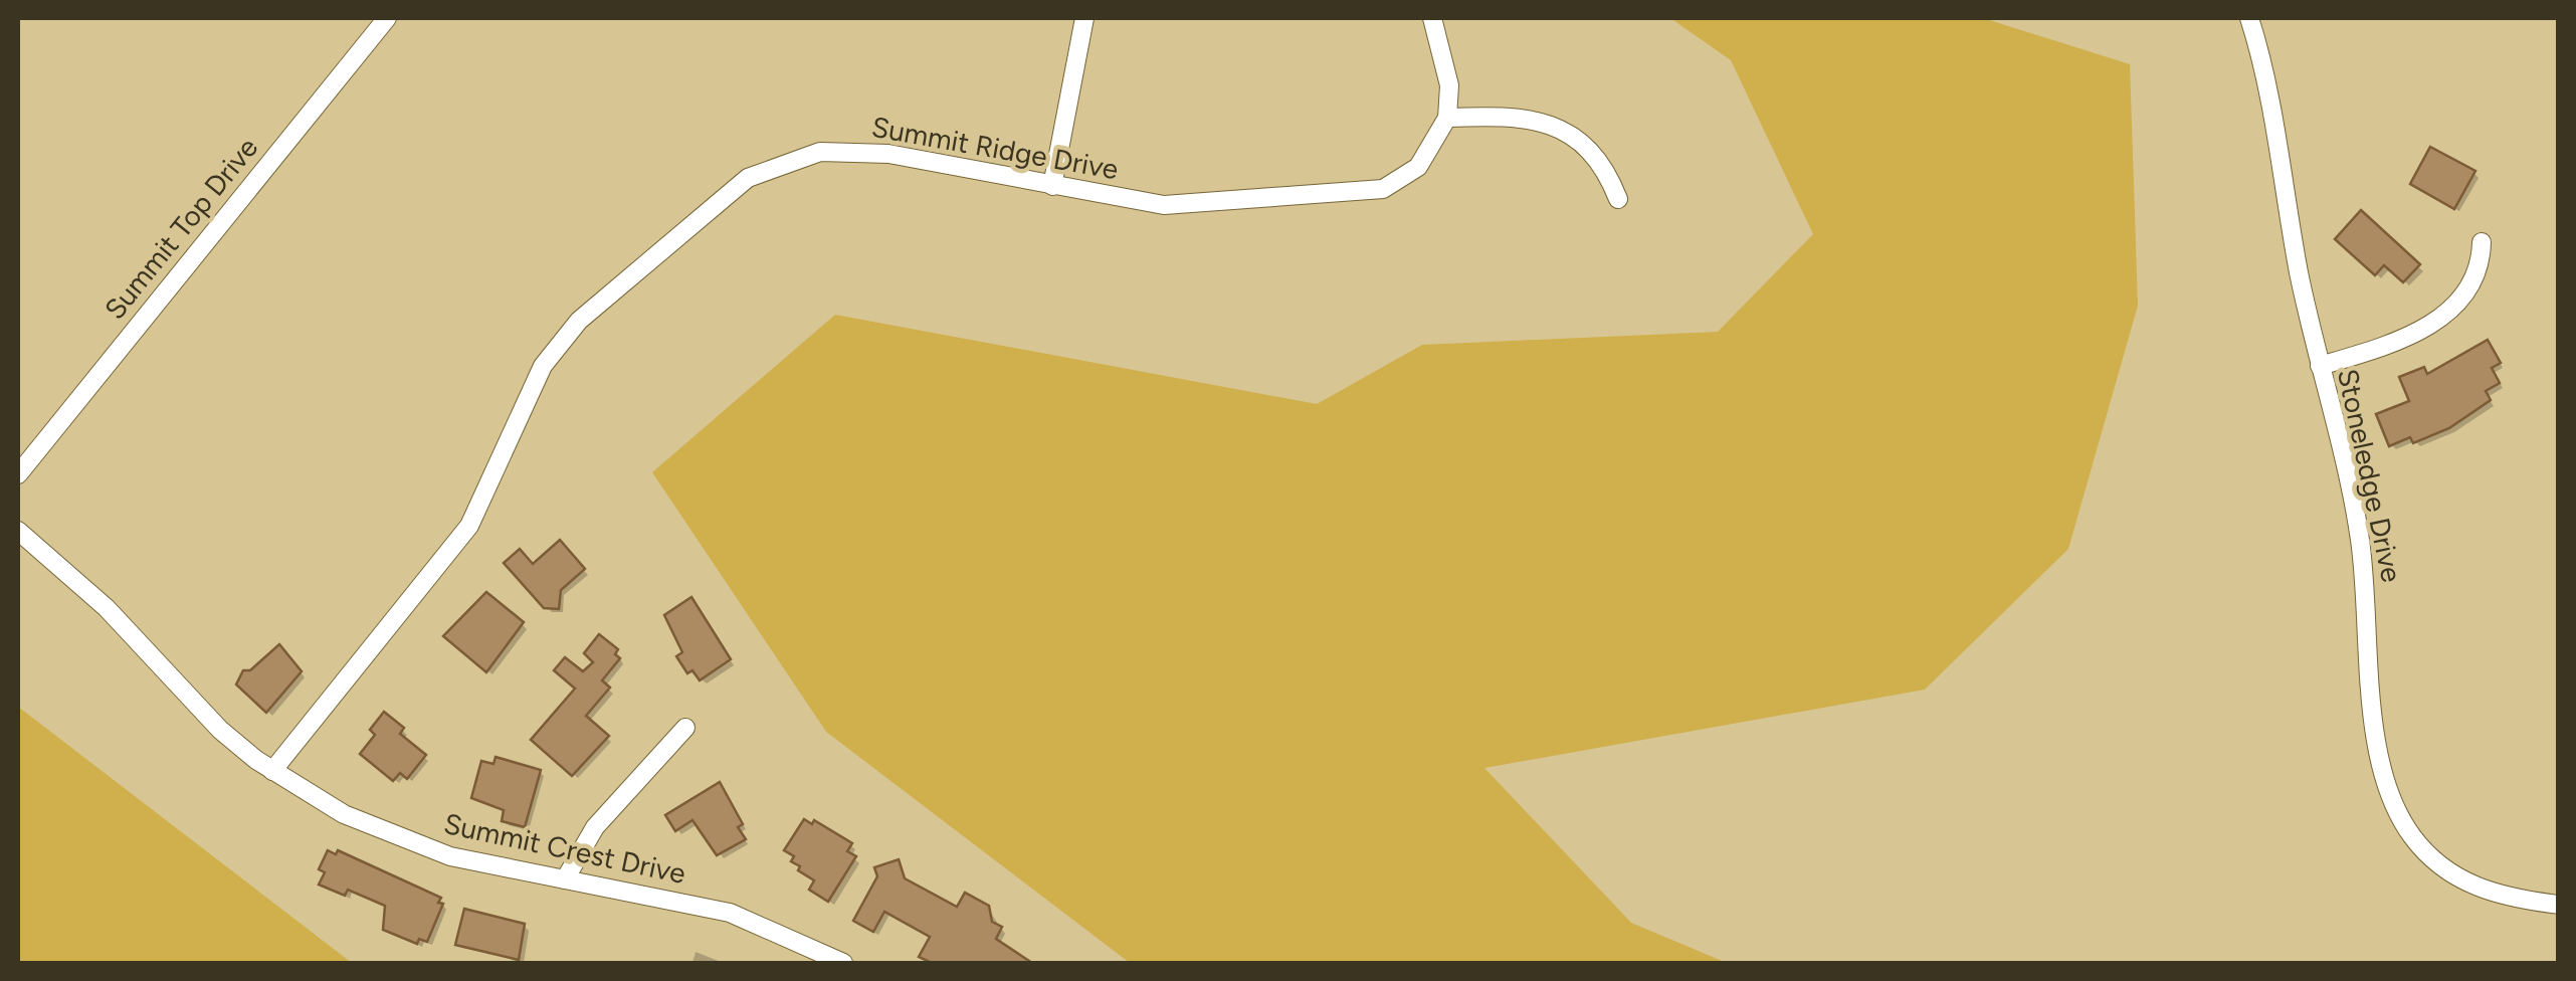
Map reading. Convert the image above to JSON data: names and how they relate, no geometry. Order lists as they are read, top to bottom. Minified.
{"streets":{"street":["Summit Ridge Drive","Summit Top Drive","Stoneledge Drive","Summit Crest Drive"]},"crossings":[["Summit Ridge Drive","Summit Crest Drive"]]}
